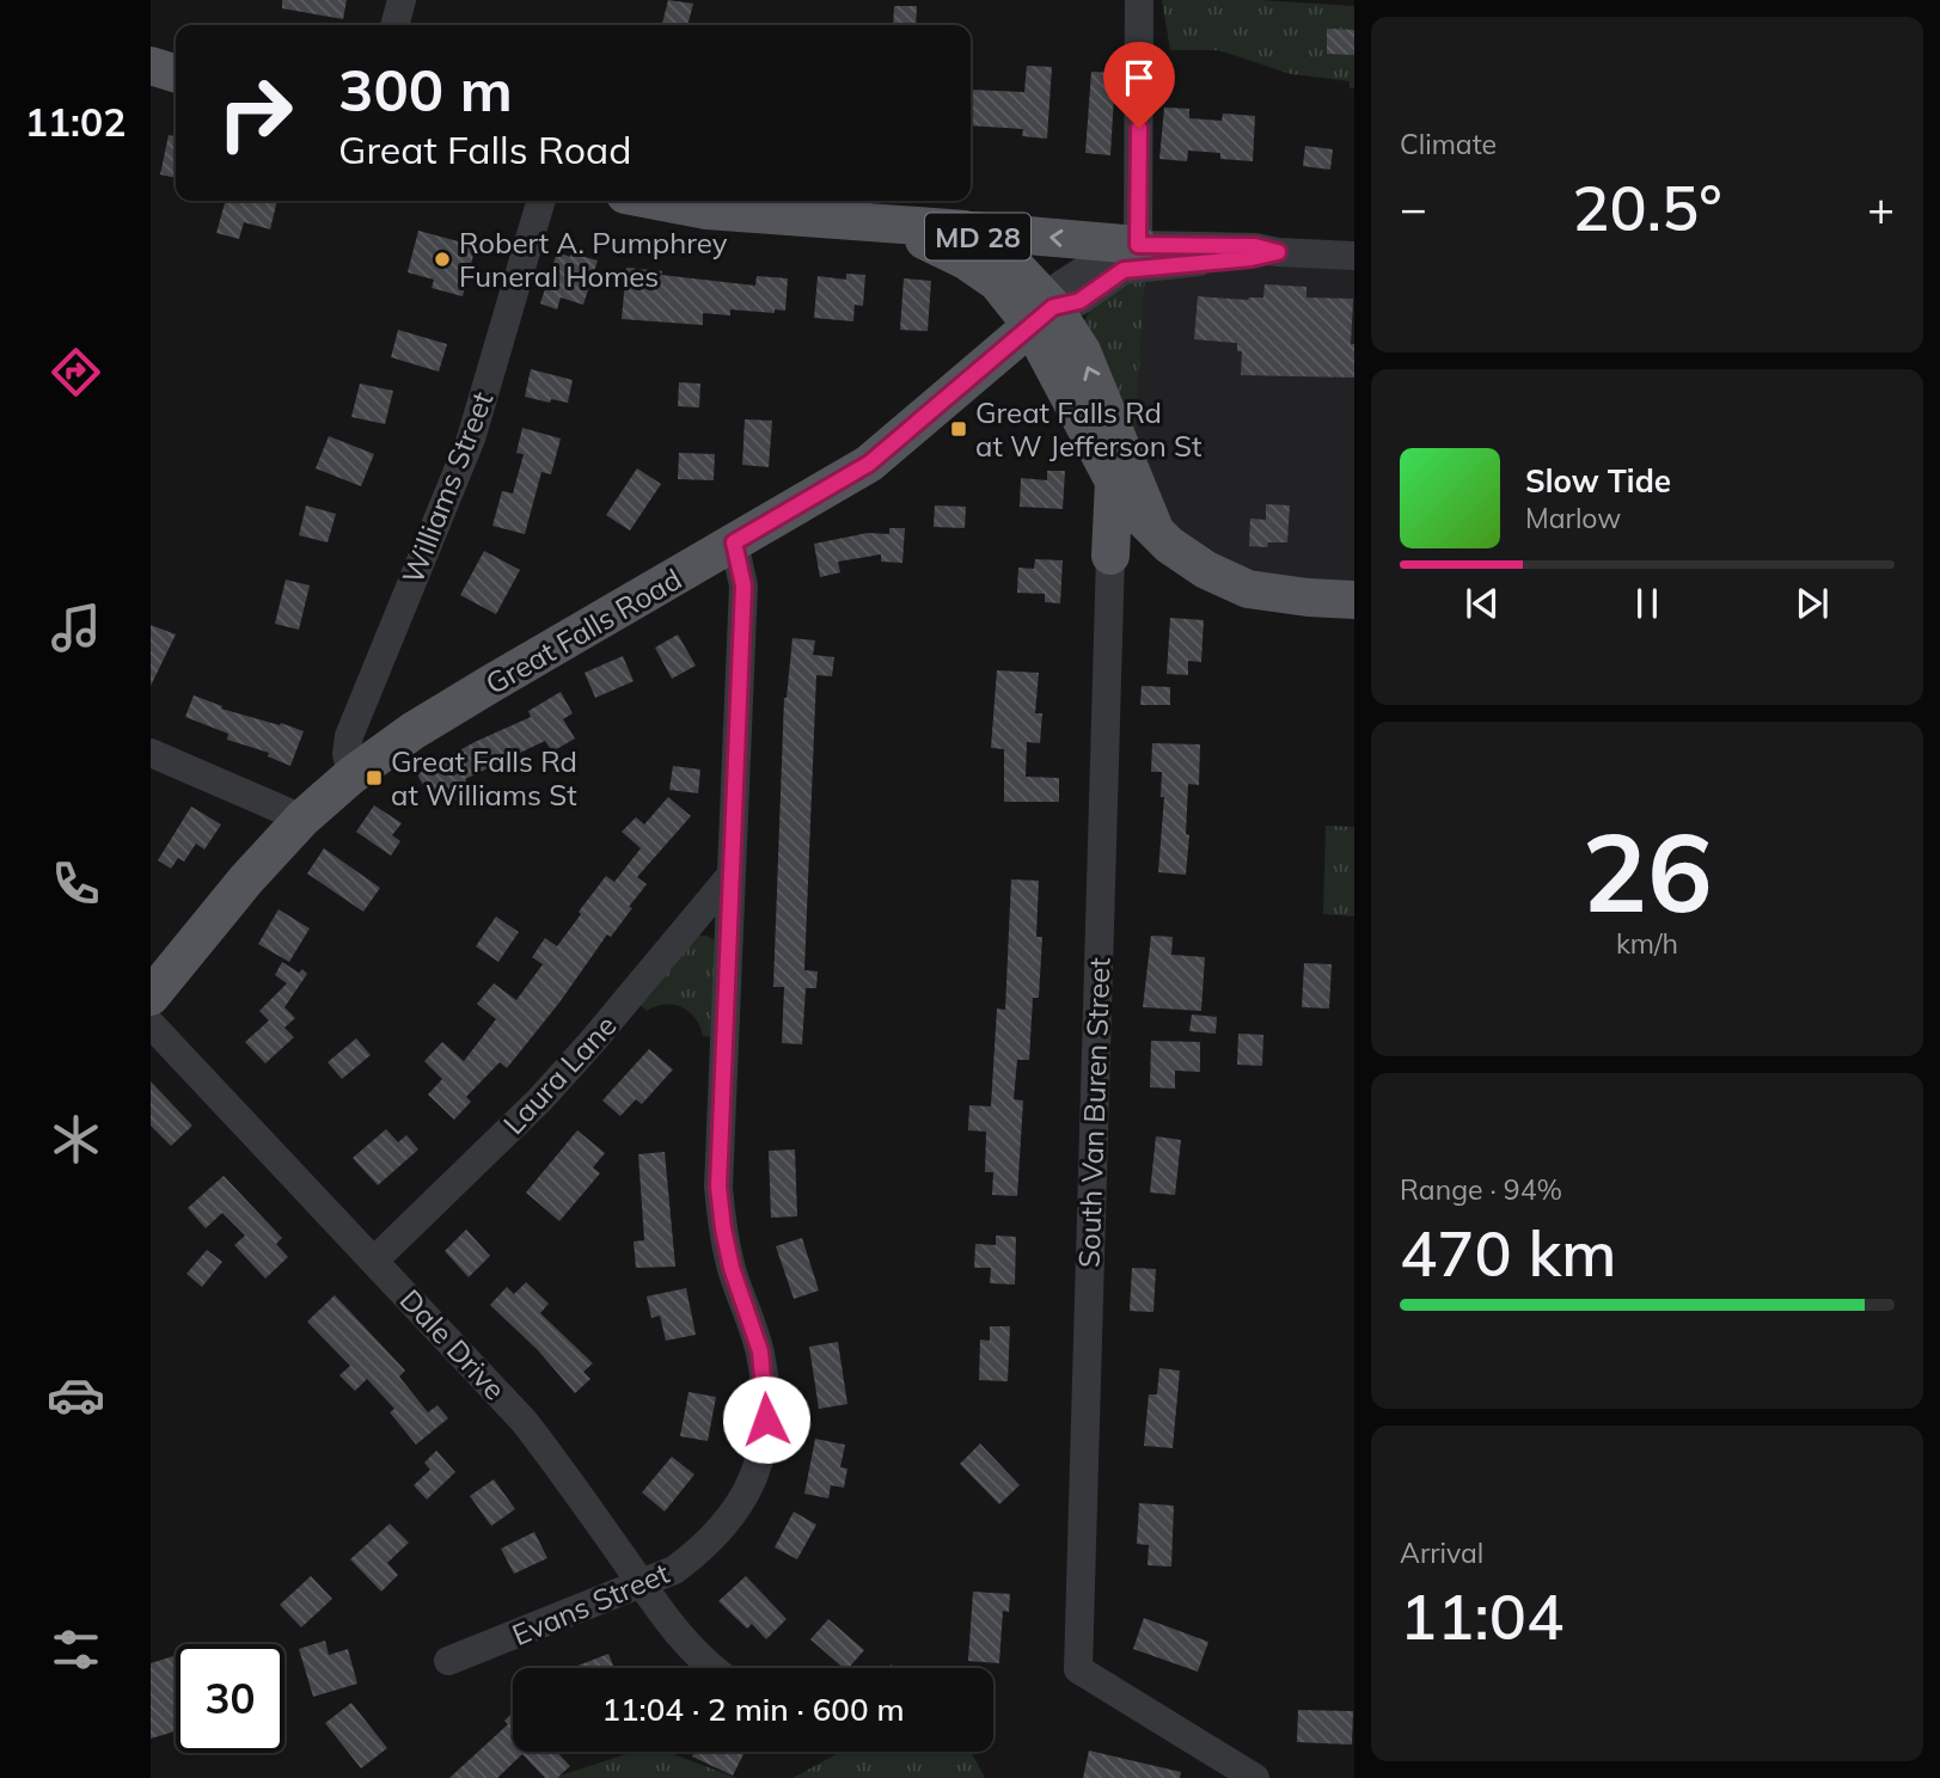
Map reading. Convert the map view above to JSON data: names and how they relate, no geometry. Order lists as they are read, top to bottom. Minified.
{"streets":{"main road":["MD 28","Great Falls Road"],"street":["Williams Street","Laura Lane","South Van Buren Street","Dale Drive","Evans Street"]},"crossings":[["MD 28","Great Falls Road"],["Williams Street","Great Falls Road"],["Great Falls Road","Evans Street"],["Laura Lane","Dale Drive"],["Laura Lane","Evans Street"],["Dale Drive","Evans Street"]],"places":{"other":["Robert A. Pumphrey Funeral Homes"],"transit":["Great Falls Rd at W Jefferson St","Great Falls Rd at Williams St"]},"page":{"tabs":"11:02","tile":["Climate",["26","km/h"],["Range · 94%","470 km"],["Arrival","11:04"]],"turn":["300 m","Great Falls Road"],"heat":["−","20.5°","+"],"song":["Slow Tide","Marlow"],"limit":"30","trip":"11:04 · 2 min · 600 m"}}
